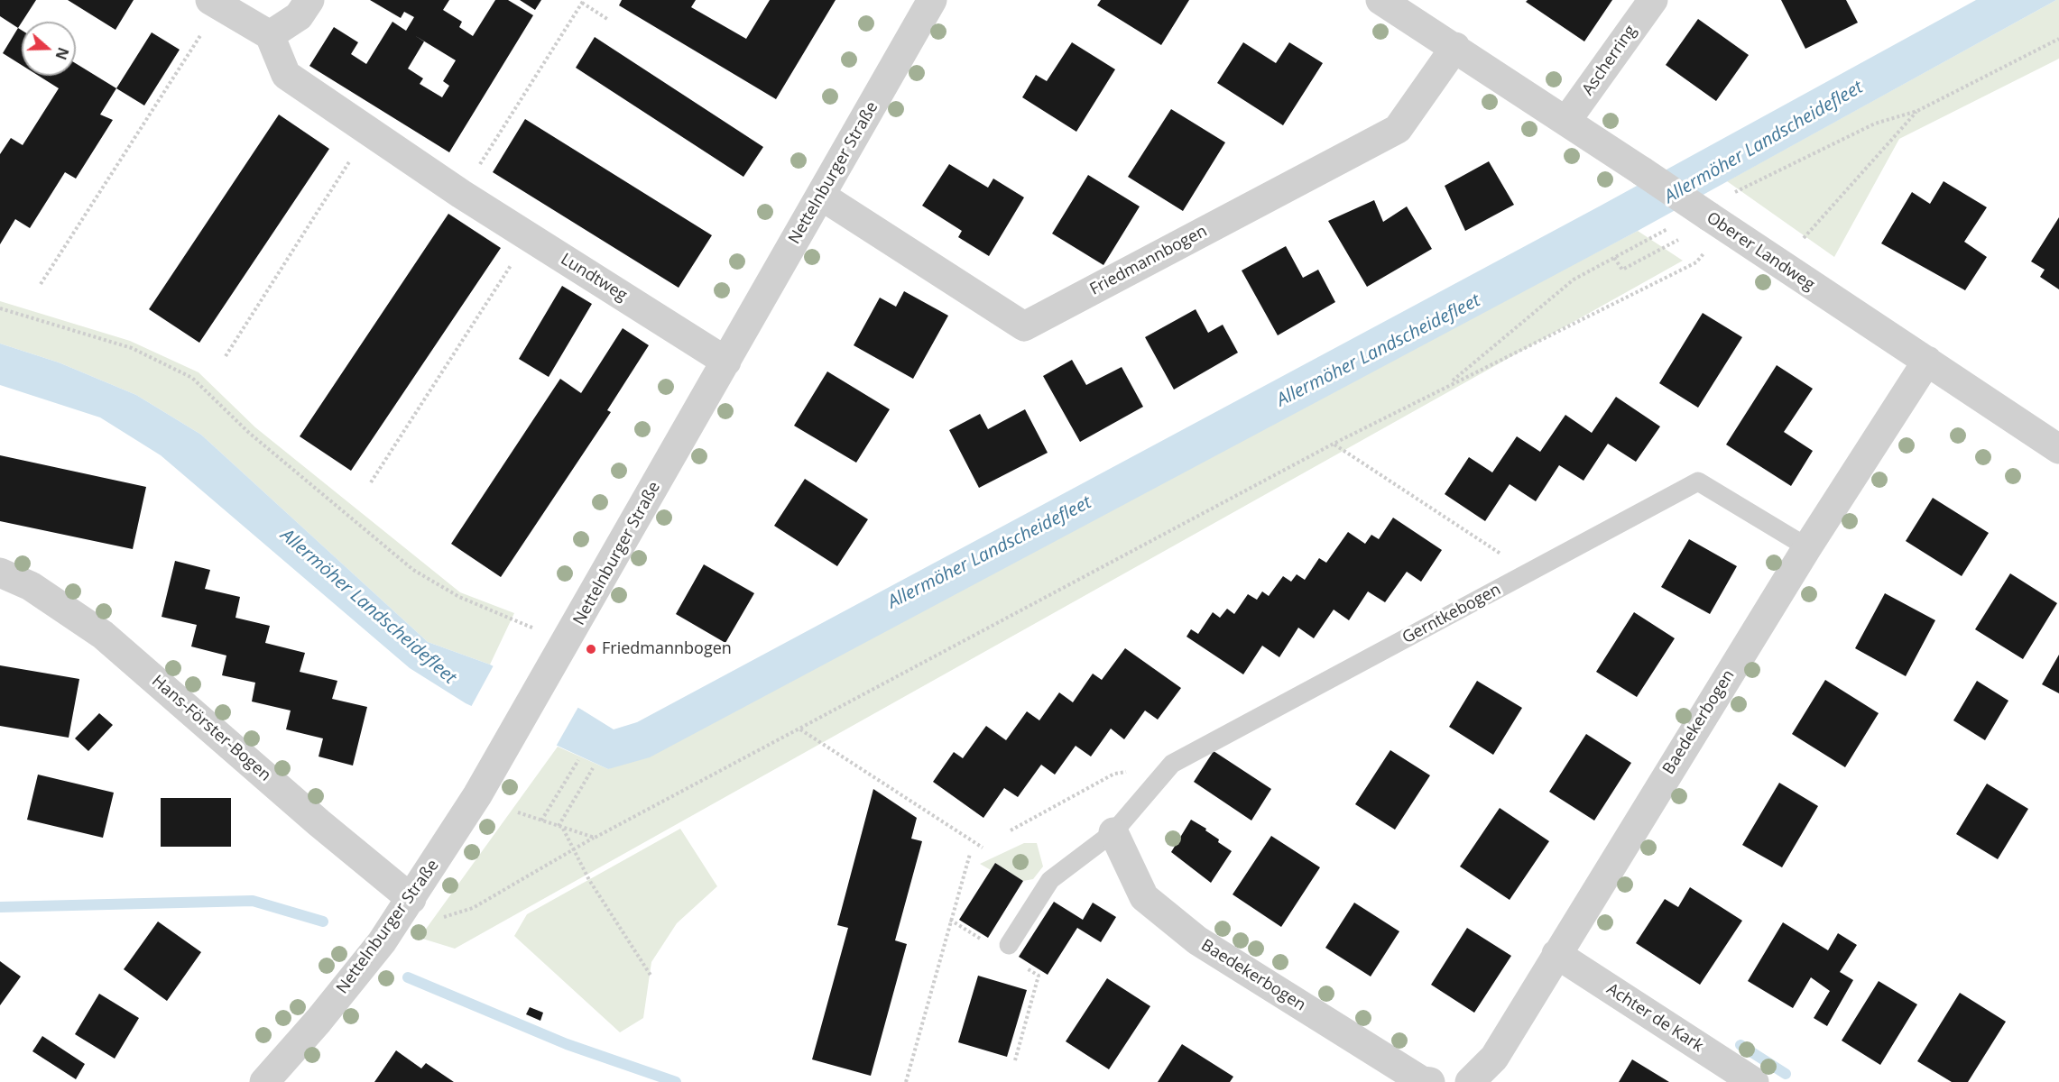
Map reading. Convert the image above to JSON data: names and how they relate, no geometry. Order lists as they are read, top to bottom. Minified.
{"streets":{"street":["Ascherring","Nettelnburger Straße","Oberer Landweg","Friedmannbogen","Lundtweg","Baedekerbogen","Hans-Förster-Bogen","Achter de Kark"],"lane":["Gerntkebogen"]},"crossings":[["Ascherring","Oberer Landweg"],["Nettelnburger Straße","Friedmannbogen"],["Nettelnburger Straße","Lundtweg"],["Nettelnburger Straße","Hans-Förster-Bogen"],["Oberer Landweg","Friedmannbogen"],["Oberer Landweg","Baedekerbogen"],["Gerntkebogen","Baedekerbogen"],["Baedekerbogen","Achter de Kark"]],"water":["Allermöher Landscheidefleet"],"places":["Friedmannbogen"],"north":"right"}
